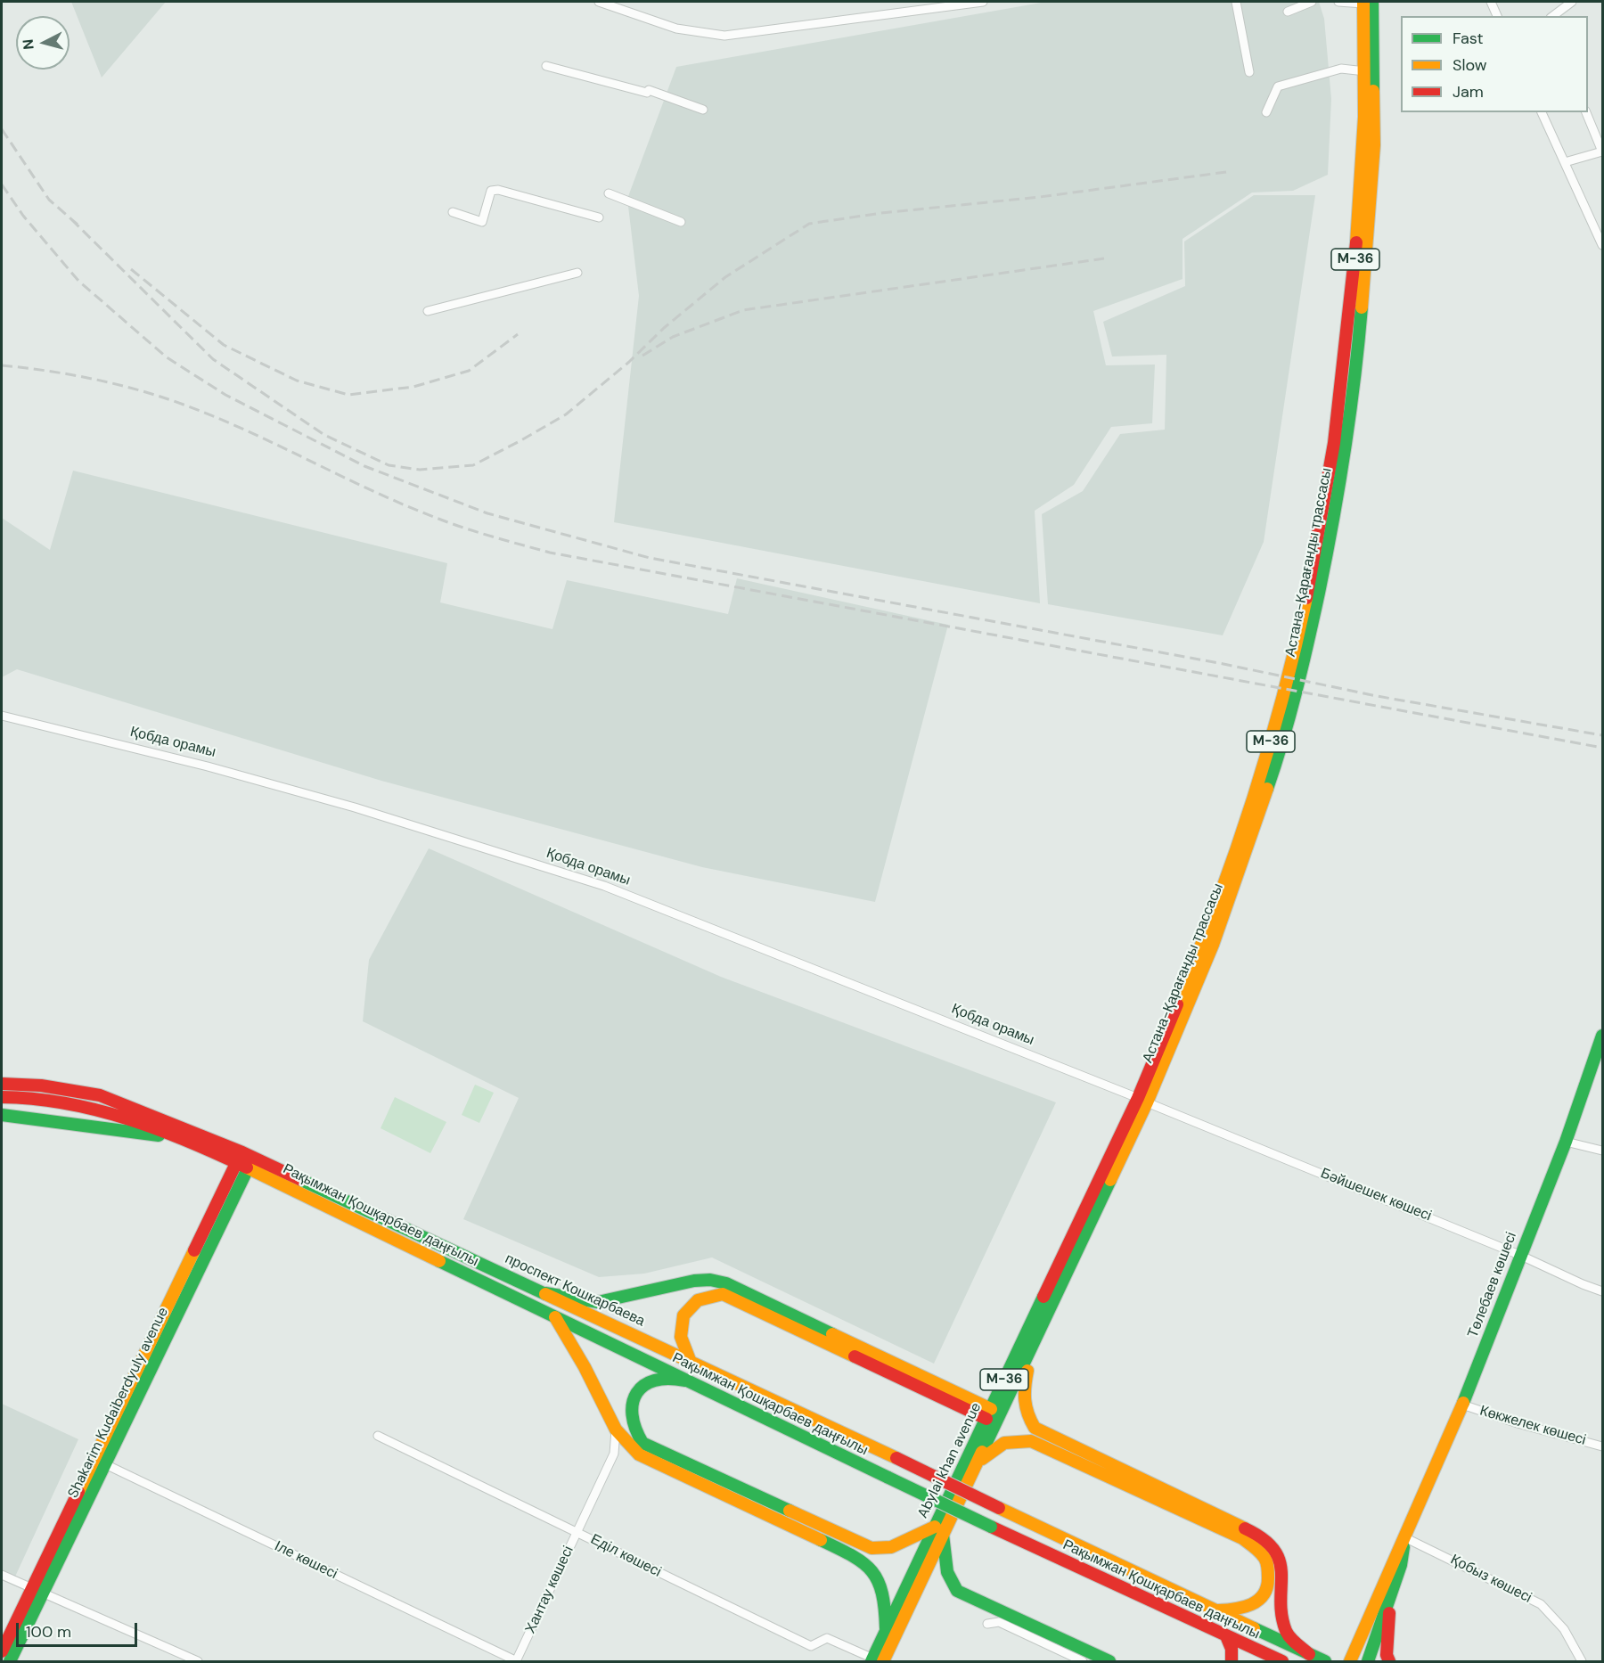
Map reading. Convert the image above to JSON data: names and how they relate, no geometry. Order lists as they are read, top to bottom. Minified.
{"streets":{"main road":["M-36","Астана-Қарағанды трассасы","Рақымжан Қошқарбаев даңғылы","Төлебаев көшесі","проспект Кошкарбаева","Shakarim Kudaiberdyuly avenue","Abylai khan avenue"],"street":["Қобда орамы","Бәйшешек көшесі","Көкжелек көшесі","Еділ көшесі","Іле көшесі","Қобыз көшесі","Хантау көшесі"]},"crossings":[["Астана-Қарағанды трассасы","Қобда орамы"],["Астана-Қарағанды трассасы","Бәйшешек көшесі"],["Астана-Қарағанды трассасы","Abylai khan avenue"],["Қобда орамы","Бәйшешек көшесі"],["Қобда орамы","Abylai khan avenue"],["Бәйшешек көшесі","Төлебаев көшесі"],["Бәйшешек көшесі","Abylai khan avenue"],["Рақымжан Қошқарбаев даңғылы","проспект Кошкарбаева"],["Рақымжан Қошқарбаев даңғылы","Shakarim Kudaiberdyuly avenue"],["Төлебаев көшесі","Көкжелек көшесі"],["Төлебаев көшесі","Қобыз көшесі"],["проспект Кошкарбаева","Shakarim Kudaiberdyuly avenue"],["Shakarim Kudaiberdyuly avenue","Іле көшесі"],["Abylai khan avenue","Еділ көшесі"],["Еділ көшесі","Хантау көшесі"],["Іле көшесі","Хантау көшесі"]],"legend":["Fast","Slow","Jam"],"scale_bar":"100 m","north":"left"}
